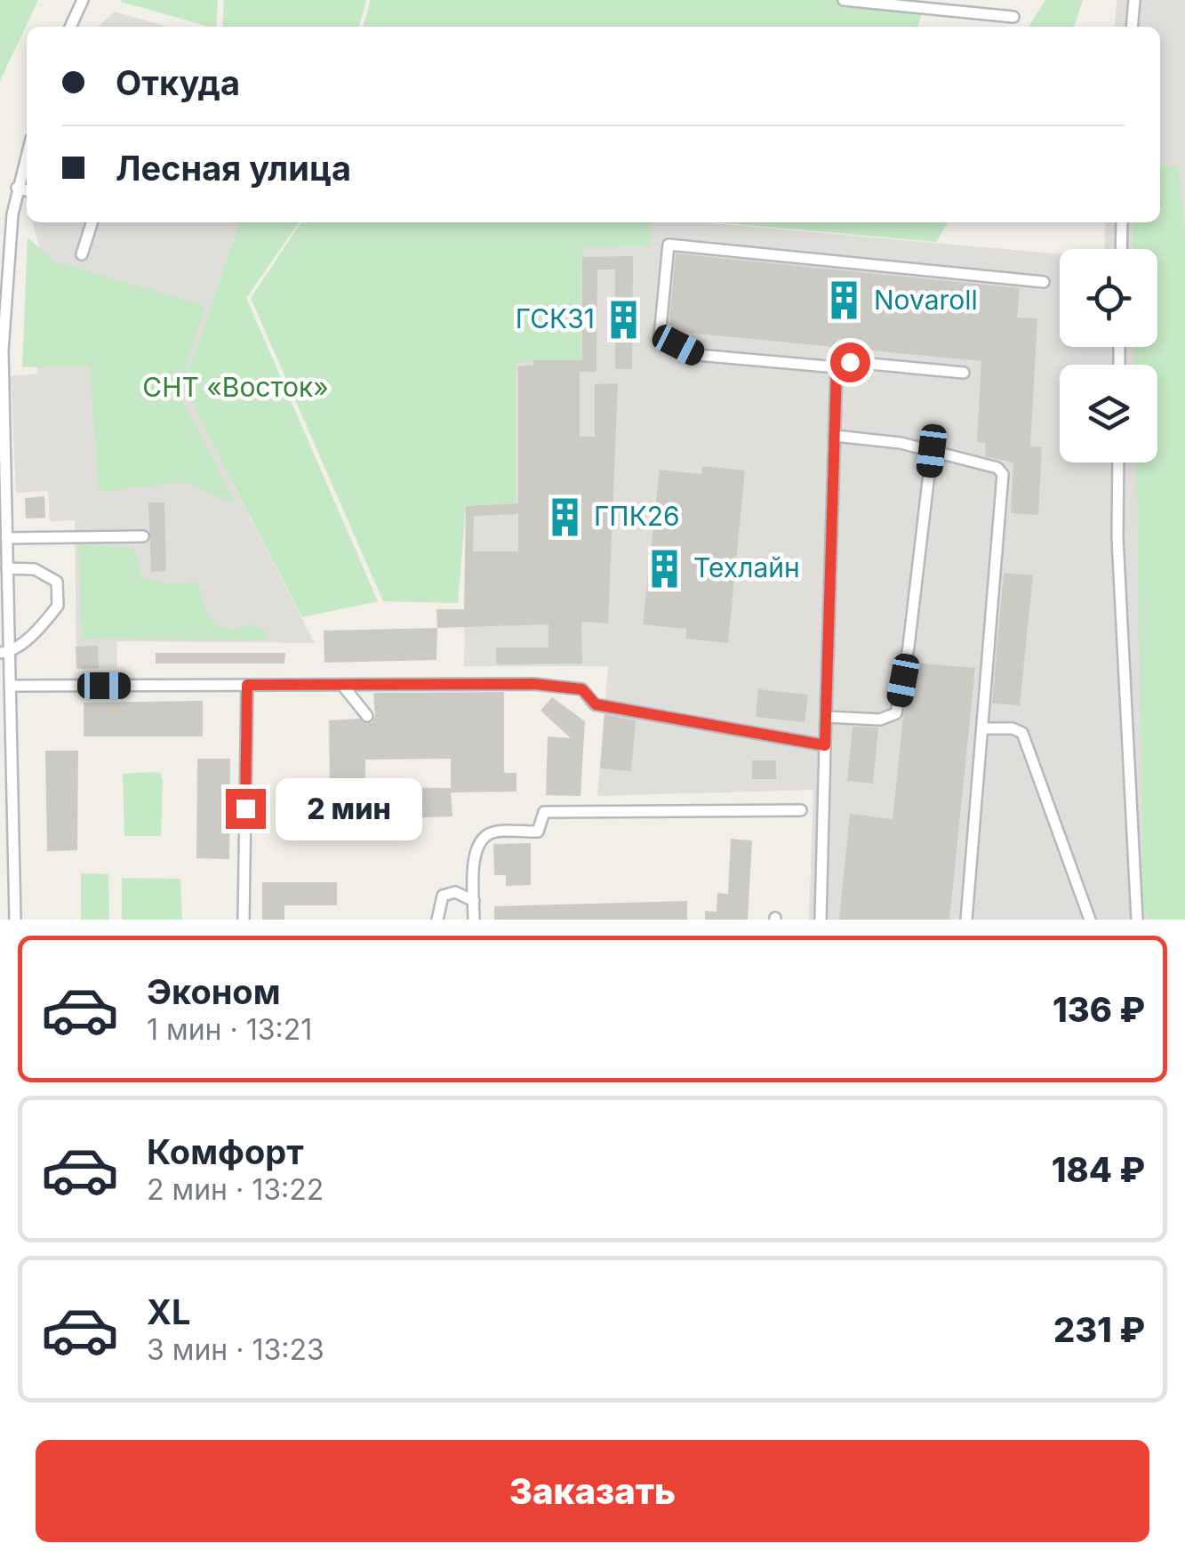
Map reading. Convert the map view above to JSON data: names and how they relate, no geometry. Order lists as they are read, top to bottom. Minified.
{"parks":["СНТ «Восток»"],"places":{"building":["Novaroll","ГСК31","ГПК26","Техлайн"]},"page":{"banner":["Откуда","Лесная улица"],"bubble":"2 мин","list":[{"name":"Эконом","note":"1 мин · 13:21","value":"136 ₽"},{"name":"Комфорт","note":"2 мин · 13:22","value":"184 ₽"},{"name":"XL","note":"3 мин · 13:23","value":"231 ₽"}],"buttons":"Заказать"}}
